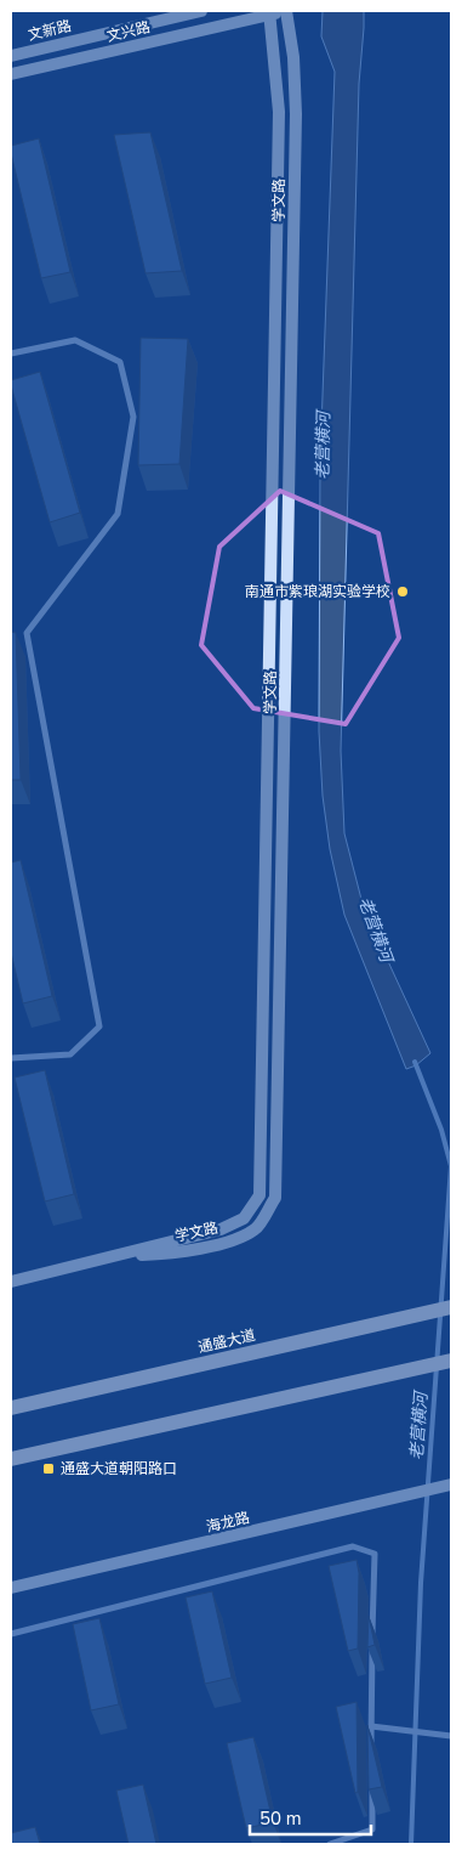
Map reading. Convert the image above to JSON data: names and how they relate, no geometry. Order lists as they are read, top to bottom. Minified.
{"streets":{"main road":["通盛大道"],"street":["文新路","文兴路","学文路","海龙路"]},"crossings":[["文兴路","学文路"]],"water":["老营横河"],"places":{"other":["南通市紫琅湖实验学校"],"transit":["通盛大道朝阳路口"]},"scale_bar":"50 m"}
